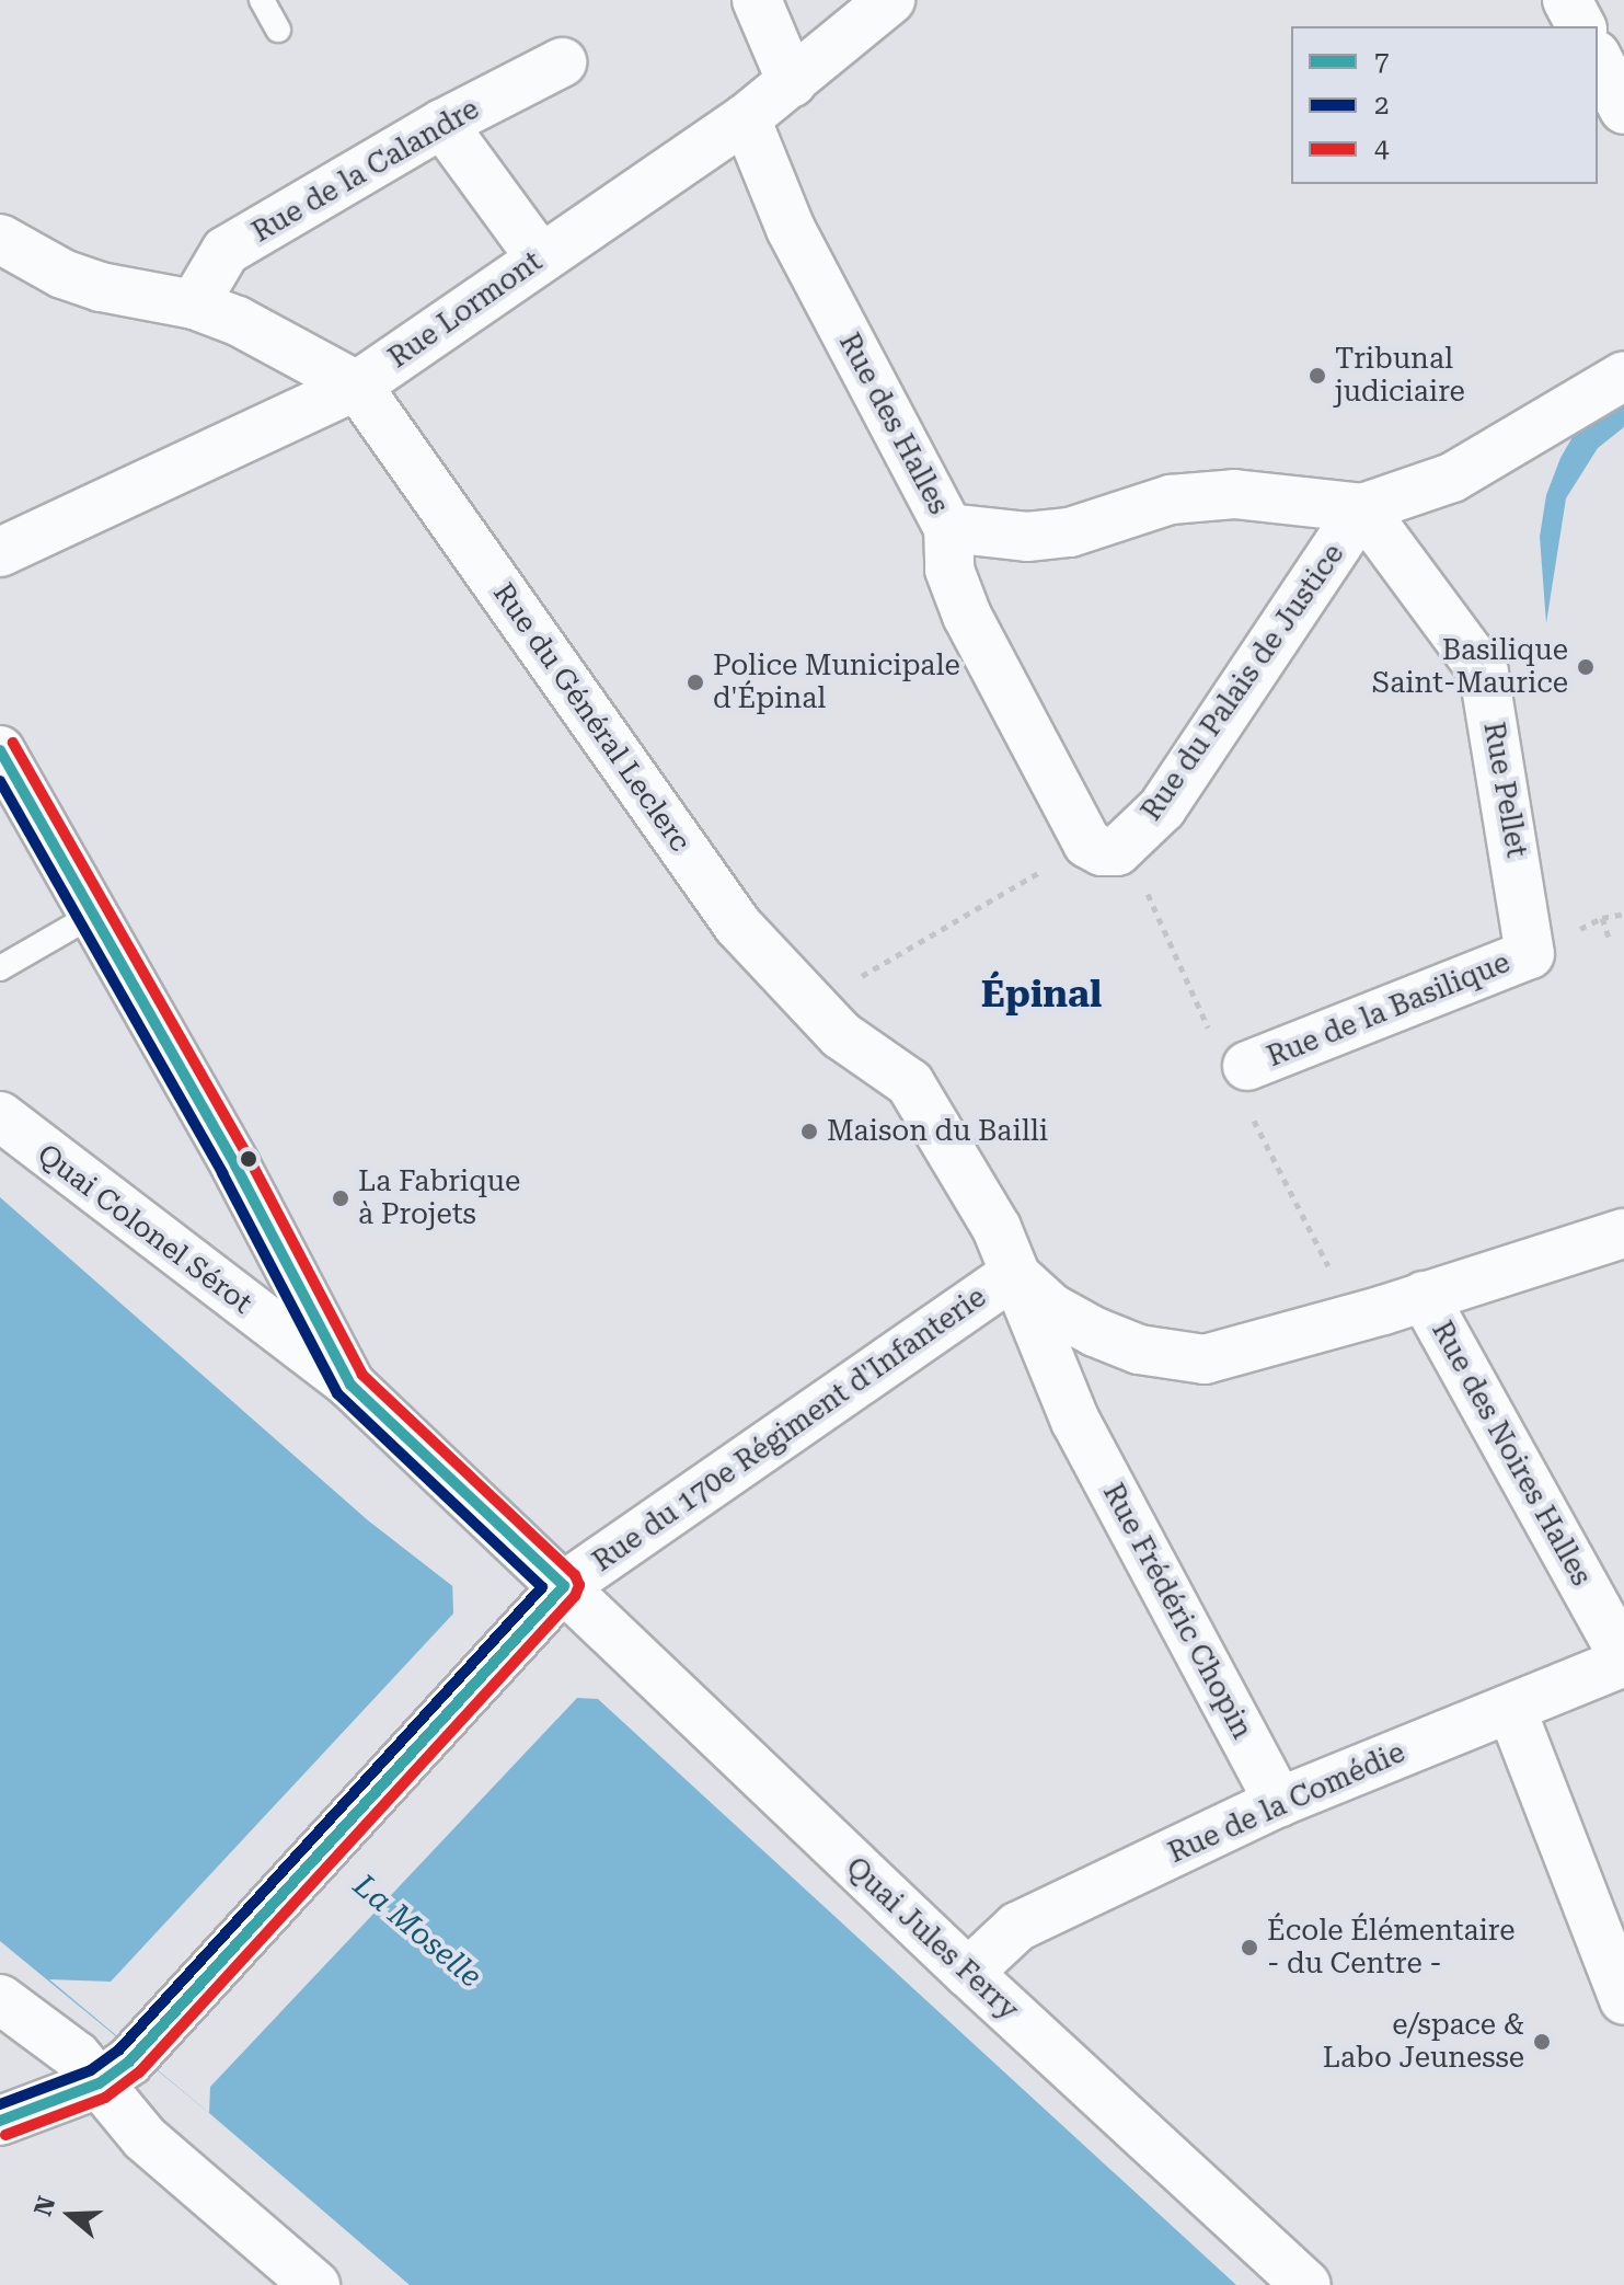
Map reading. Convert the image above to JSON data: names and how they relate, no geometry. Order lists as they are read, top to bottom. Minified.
{"streets":{"street":["Rue de la Calandre","Rue Lormont","Rue des Halles","Rue du Palais de Justice","Rue du Général Leclerc","Rue Pellet","Rue de la Basilique","Quai Colonel Sérot","Rue du 170e Régiment d'Infanterie","Rue des Noires Halles","Rue Frédéric Chopin","Rue de la Comédie","Quai Jules Ferry"]},"crossings":[["Rue Lormont","Rue des Halles"],["Rue Lormont","Rue du Général Leclerc"],["Rue des Halles","Rue du Palais de Justice"],["Rue du Palais de Justice","Rue Pellet"],["Rue du Général Leclerc","Rue du 170e Régiment d'Infanterie"],["Rue du Général Leclerc","Rue Frédéric Chopin"],["Rue Pellet","Rue de la Basilique"],["Quai Colonel Sérot","Rue du 170e Régiment d'Infanterie"],["Quai Colonel Sérot","Quai Jules Ferry"],["Rue du 170e Régiment d'Infanterie","Rue Frédéric Chopin"],["Rue du 170e Régiment d'Infanterie","Quai Jules Ferry"],["Rue des Noires Halles","Rue de la Comédie"],["Rue Frédéric Chopin","Rue de la Comédie"],["Rue de la Comédie","Quai Jules Ferry"]],"districts":["Épinal"],"water":["La Moselle"],"places":["Tribunal judiciaire","Basilique Saint-Maurice","Police Municipale d'Épinal","Maison du Bailli","La Fabrique à Projets","École Élémentaire - du Centre -","e/space & Labo Jeunesse"],"lines":["transit line 4","transit line 7","transit line 2"],"legend":["7","2","4"],"north":"left"}
